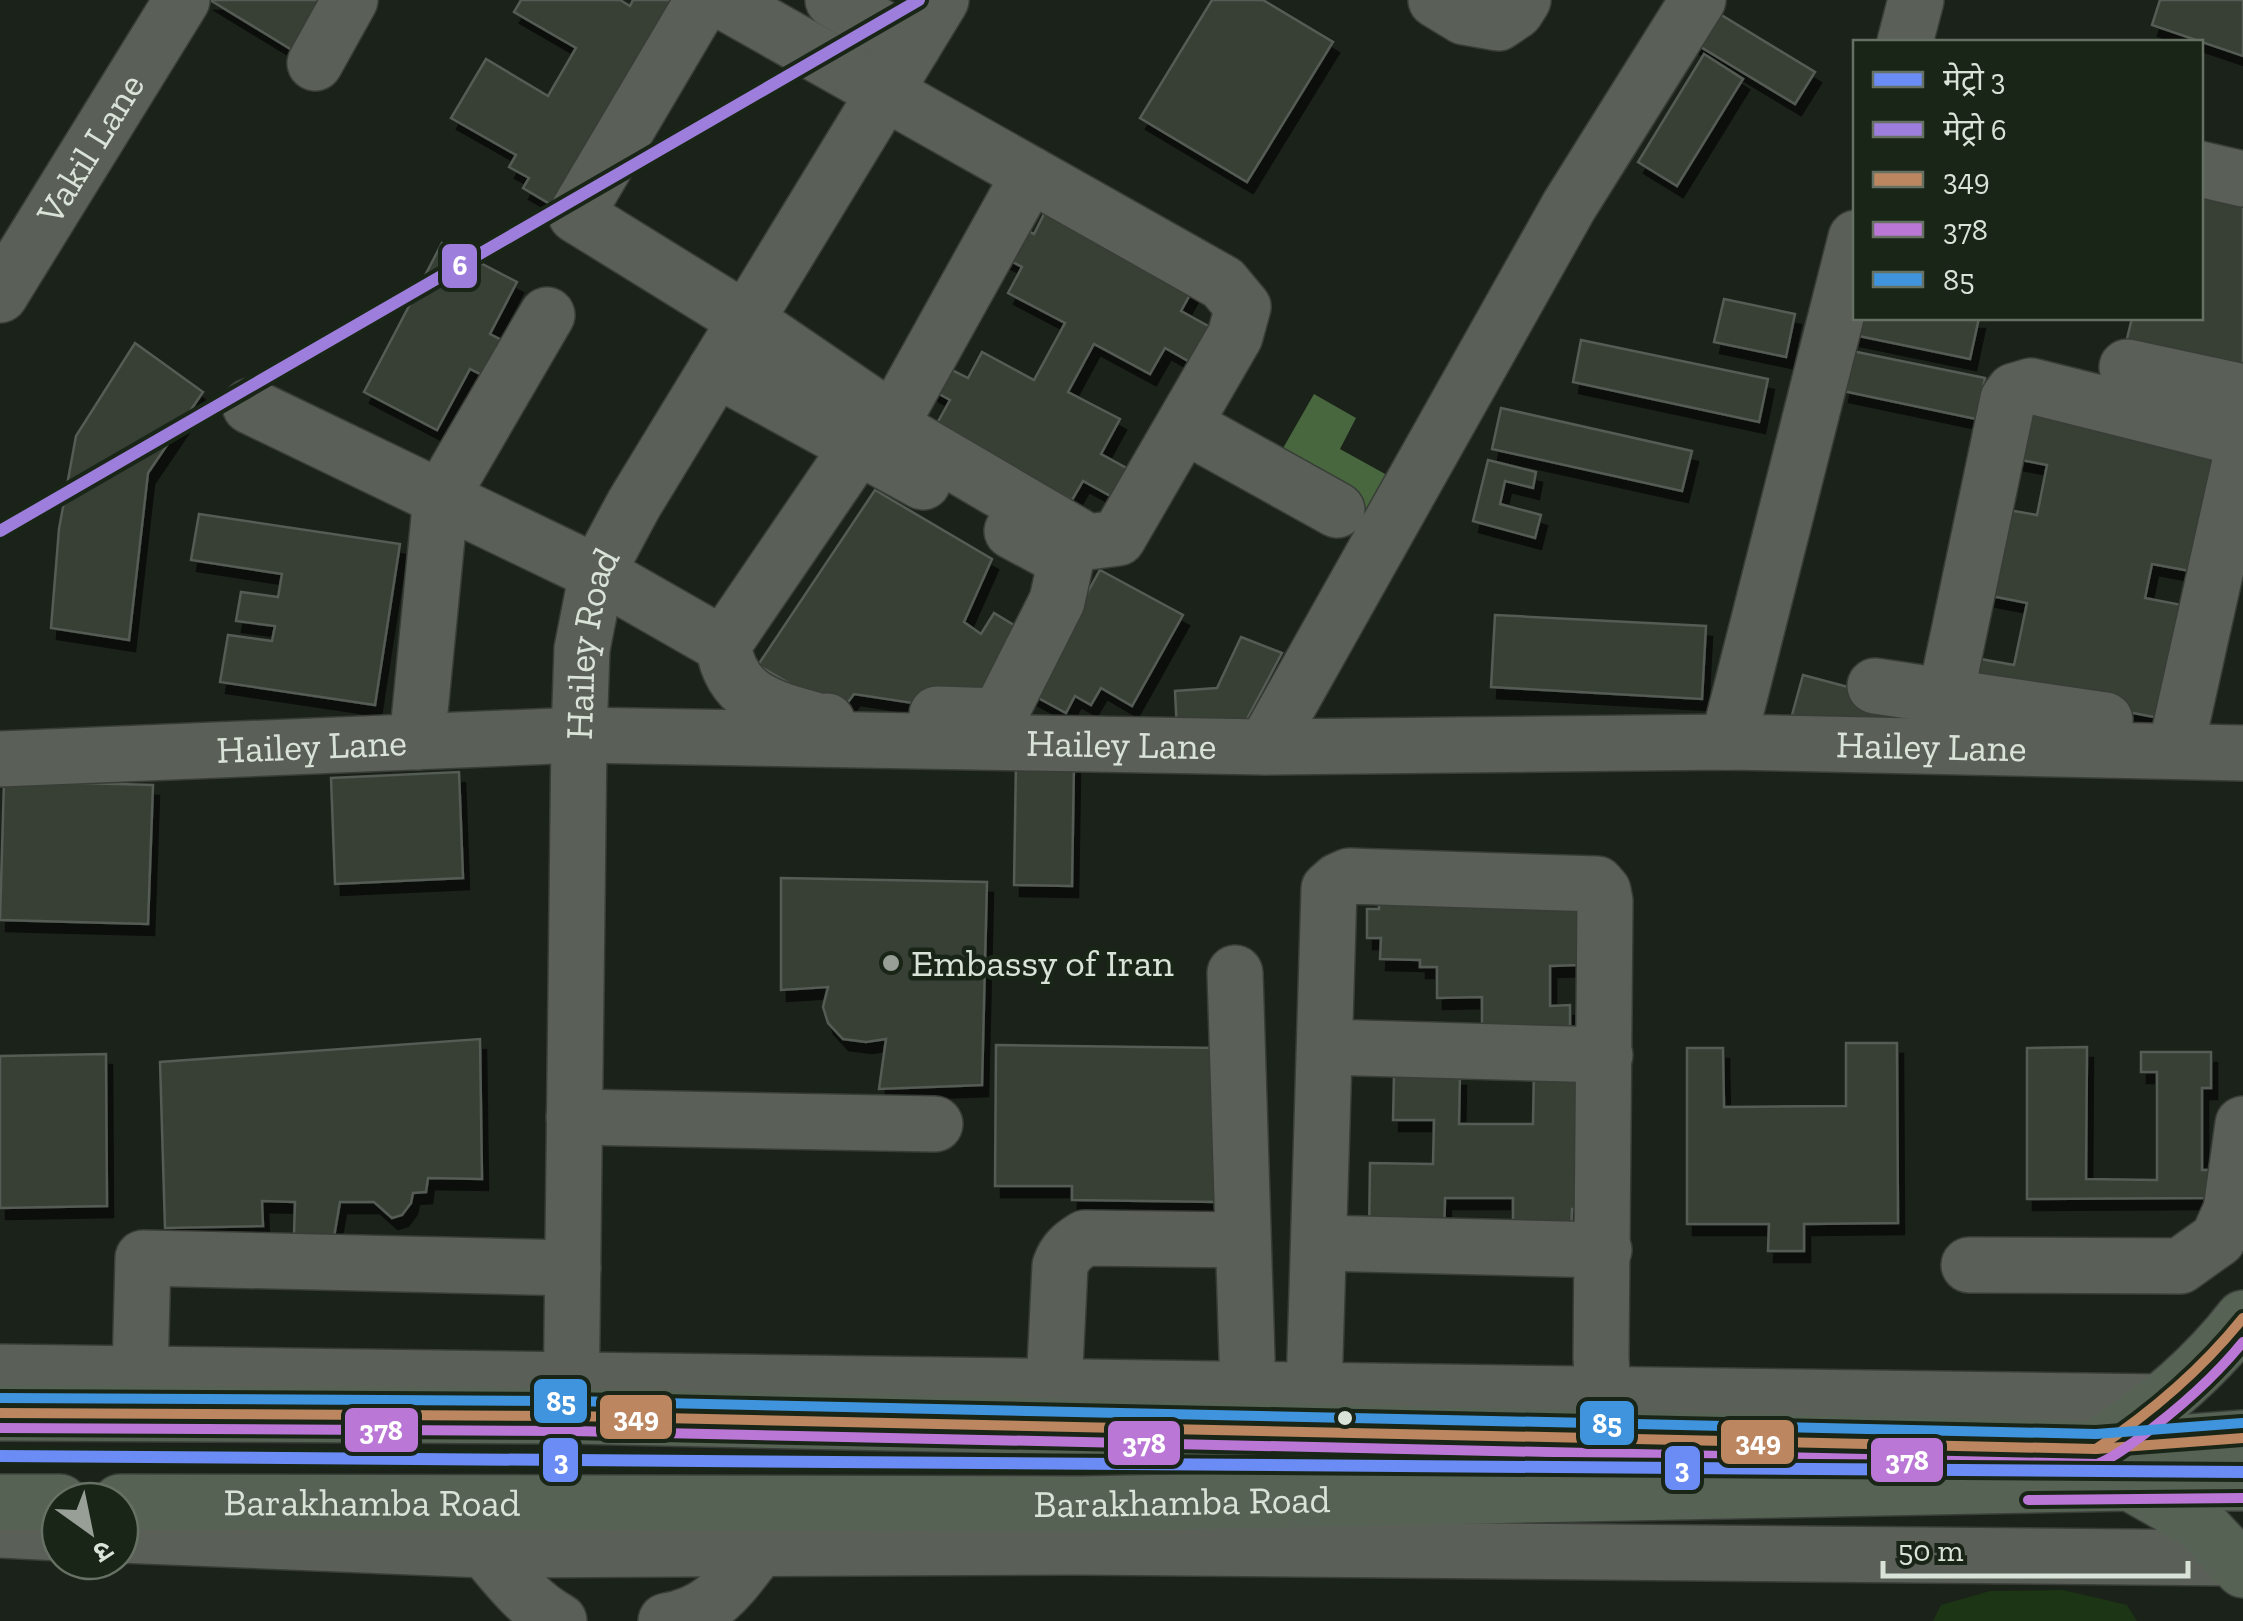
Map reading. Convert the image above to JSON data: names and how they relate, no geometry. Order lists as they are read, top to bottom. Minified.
{"streets":{"main road":["Barakhamba Road"],"street":["Vakil Lane","Hailey Road","Hailey Lane"]},"crossings":[["Hailey Road","Hailey Lane"],["Hailey Road","Barakhamba Road"]],"places":["Embassy of Iran"],"lines":["metro line 6","transit line 349","transit line 378","transit line 85","metro line 3"],"legend":["मेट्रो 3","मेट्रो 6","349","378","85"],"scale_bar":"50 m","north":"bottom right"}
